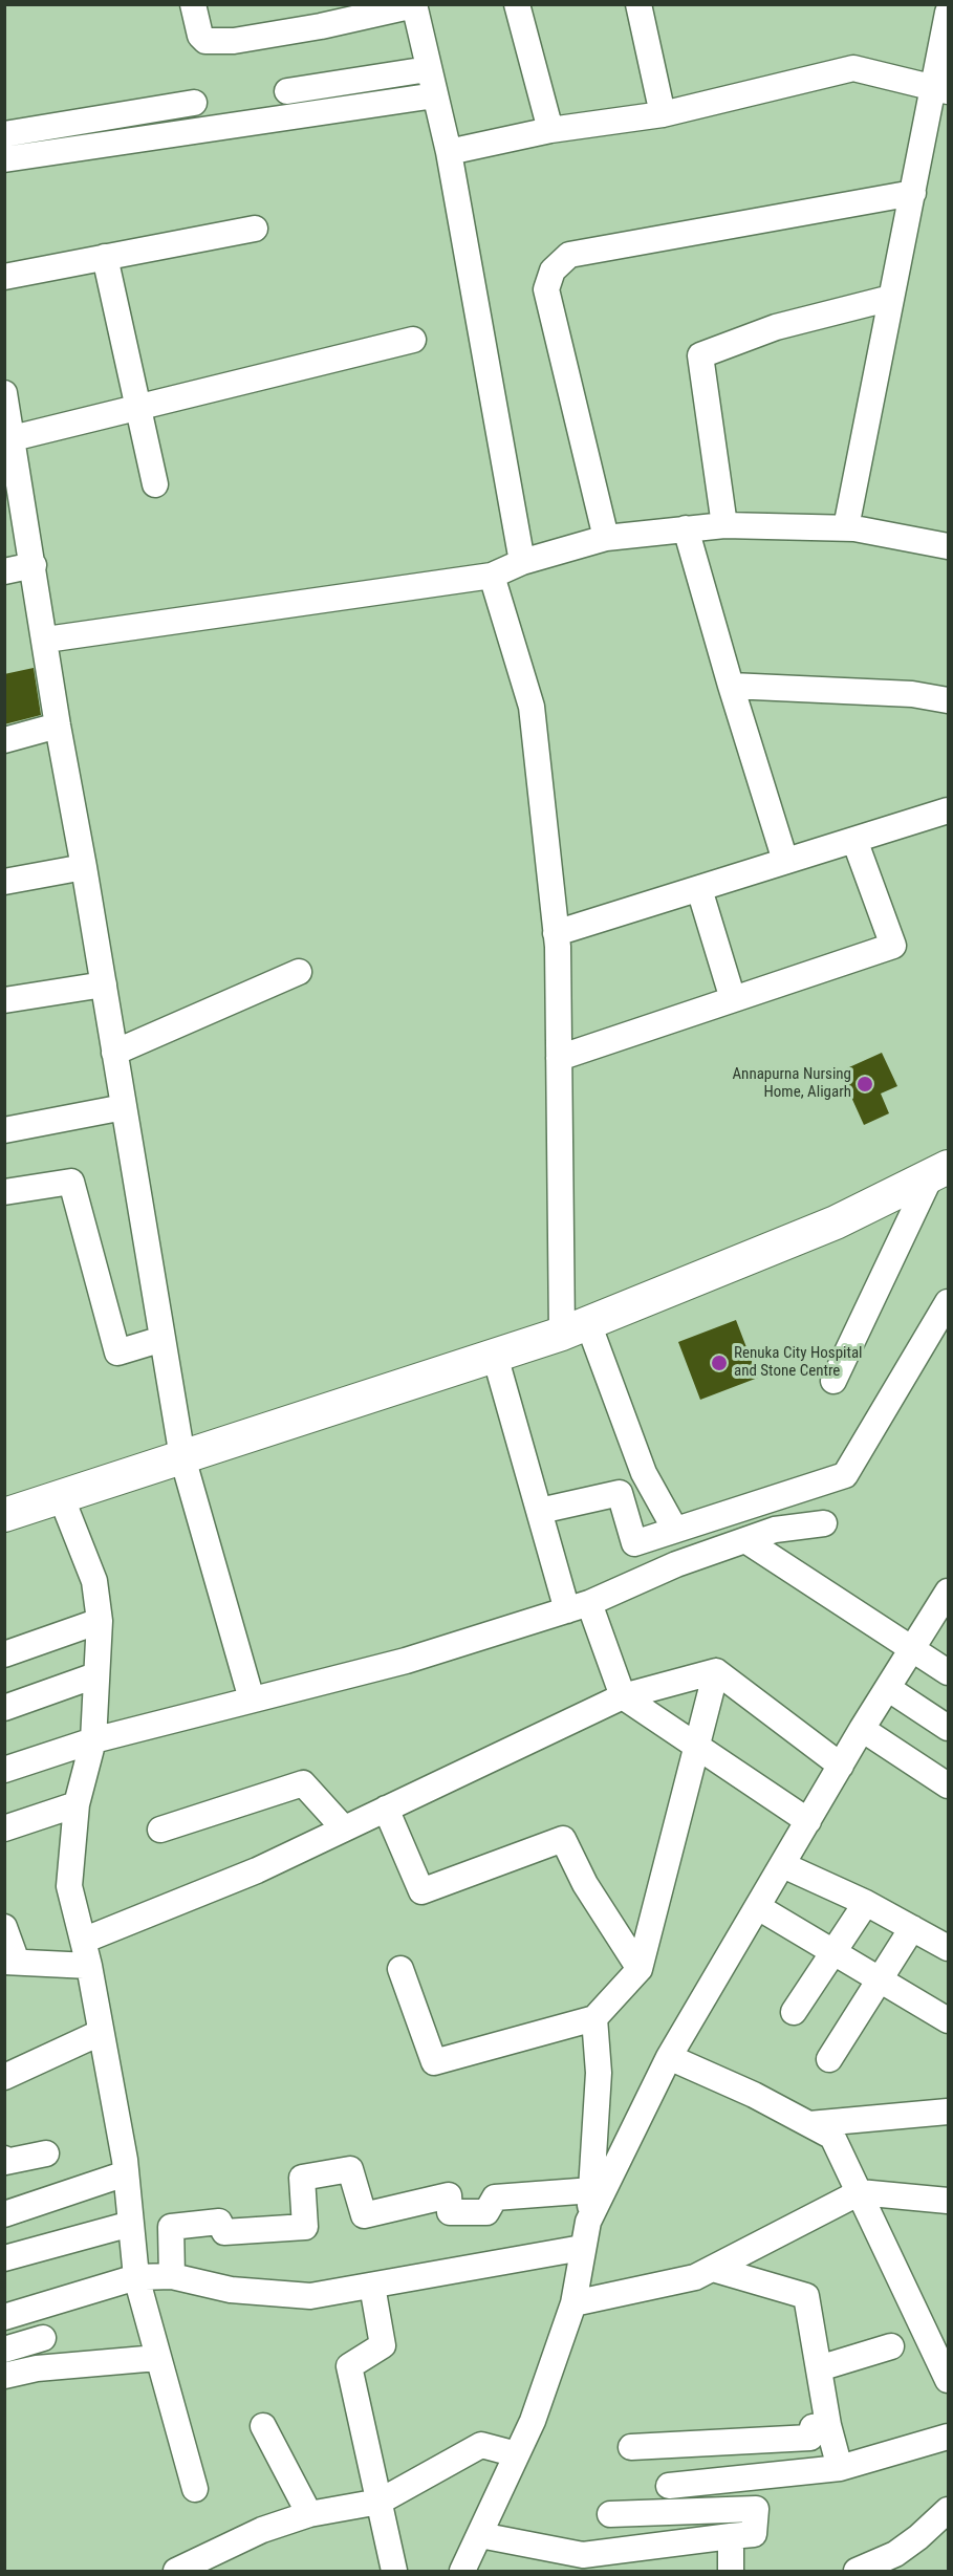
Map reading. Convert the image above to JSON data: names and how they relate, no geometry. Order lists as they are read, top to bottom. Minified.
{"places":["Annapurna Nursing Home, Aligarh","Renuka City Hospital and Stone Centre"]}
